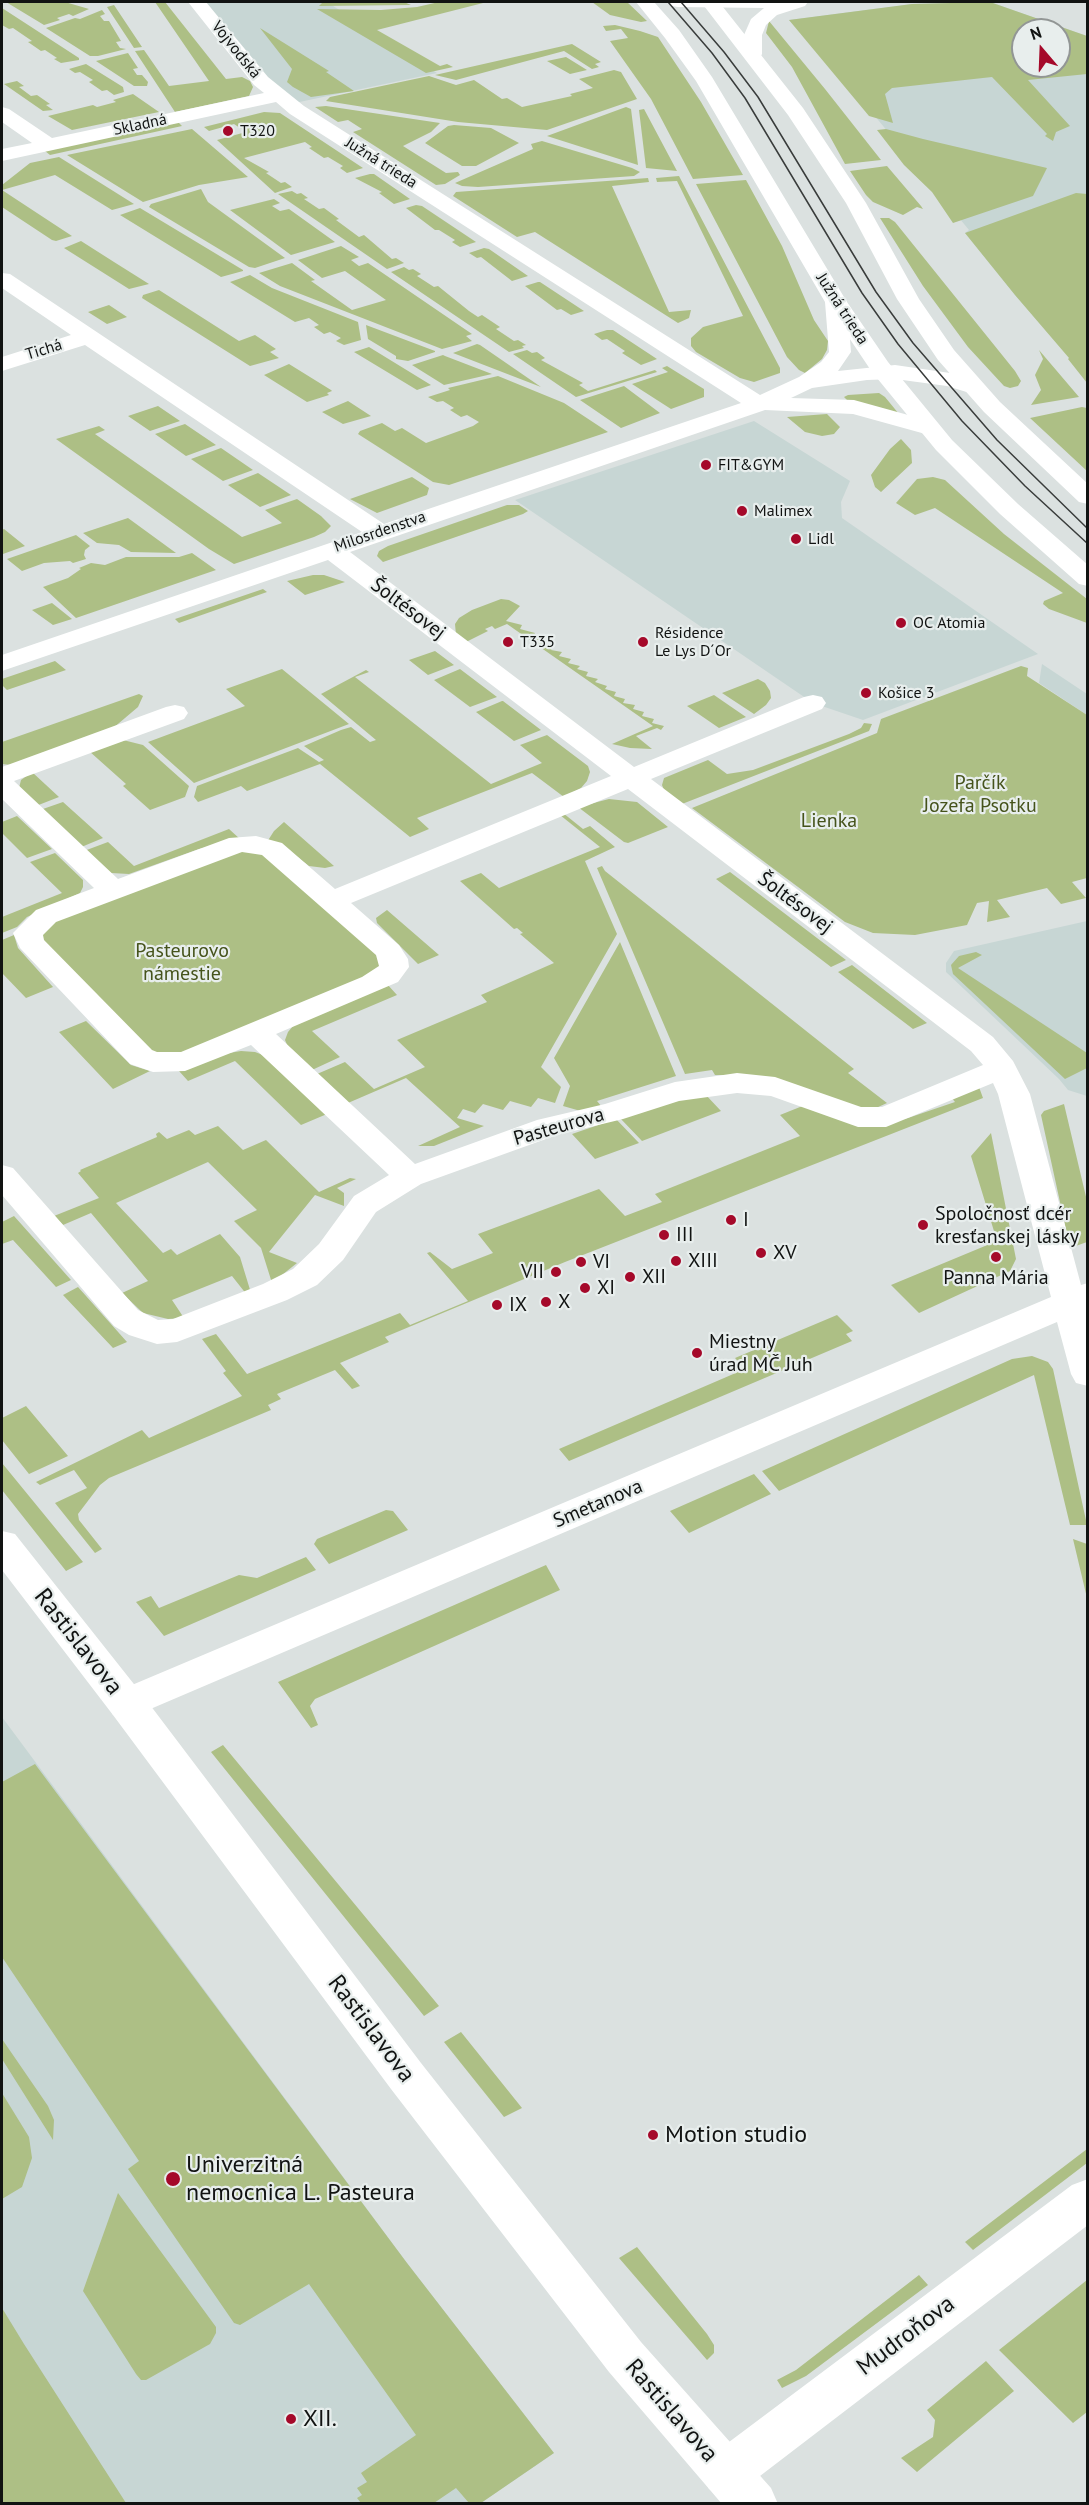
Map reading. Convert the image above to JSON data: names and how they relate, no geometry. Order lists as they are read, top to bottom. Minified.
{"streets":{"street":["Vojvodská","Skladná","Južná trieda","Tichá","Milosrdenstva","Šoltésovej","Pasteurova","Smetanova","Rastislavova","Mudroňova"]},"crossings":[["Vojvodská","Skladná"],["Vojvodská","Južná trieda"],["Skladná","Južná trieda"],["Južná trieda","Milosrdenstva"],["Milosrdenstva","Šoltésovej"],["Šoltésovej","Pasteurova"],["Šoltésovej","Smetanova"],["Smetanova","Rastislavova"],["Rastislavova","Mudroňova"]],"parks":["Parčík Jozefa Psotku","Lienka","Pasteurovo námestie"],"places":["T320","FIT&GYM","Malimex","Lidl","OC Atomia","T335","Résidence Le Lys D´Or","Košice 3","I","Spoločnosť dcér kresťanskej lásky","III","XV","Panna Mária","XIII","VI","VII","XII","XI","X","IX","Miestny úrad MČ Juh","Motion studio","Univerzitná nemocnica L. Pasteura","XII."],"north":"top"}
